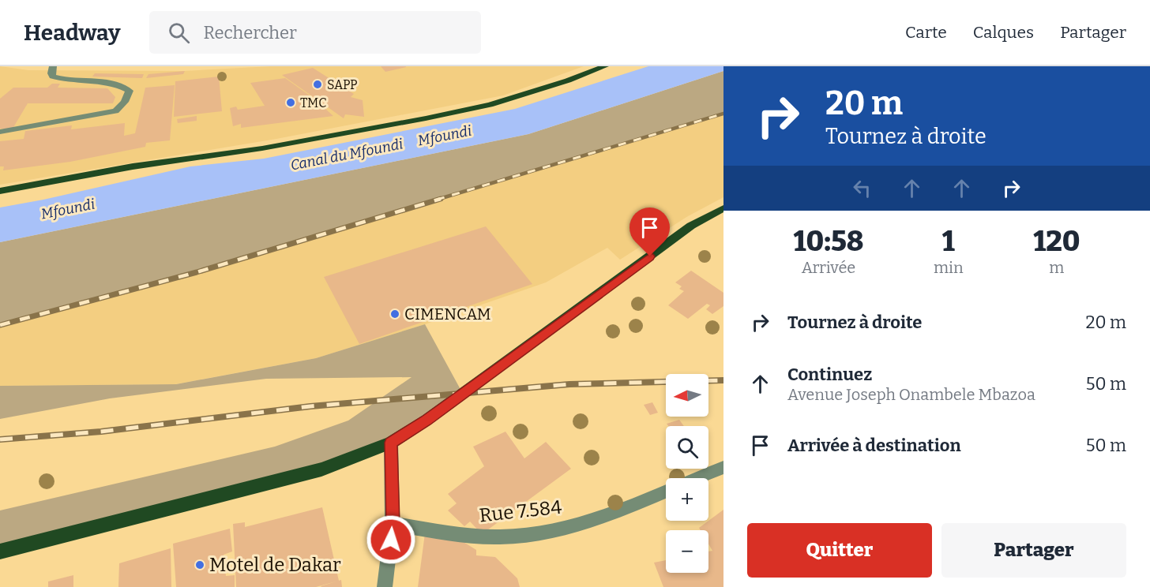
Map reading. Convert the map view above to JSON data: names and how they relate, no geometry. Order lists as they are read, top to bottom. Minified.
{"streets":{"street":["Rue 7.584"]},"water":["Mfoundi","Canal du Mfoundi"],"places":["SAPP","TMC","CIMENCAM","Motel de Dakar"],"north":"left","page":{"header":"Headway","search":"Rechercher","nav":["Carte","Calques","Partager"],"turn":["20 m","Tournez à droite"],"eta":["10:58","Arrivée","1","min","120","m"],"list":[{"name":"Tournez à droite","value":"20 m"},{"name":"Continuez","note":"Avenue Joseph Onambele Mbazoa","value":"50 m"},{"name":"Arrivée à destination","value":"50 m"}],"map_buttons":["+","−"],"buttons":["Quitter","Partager"]}}
